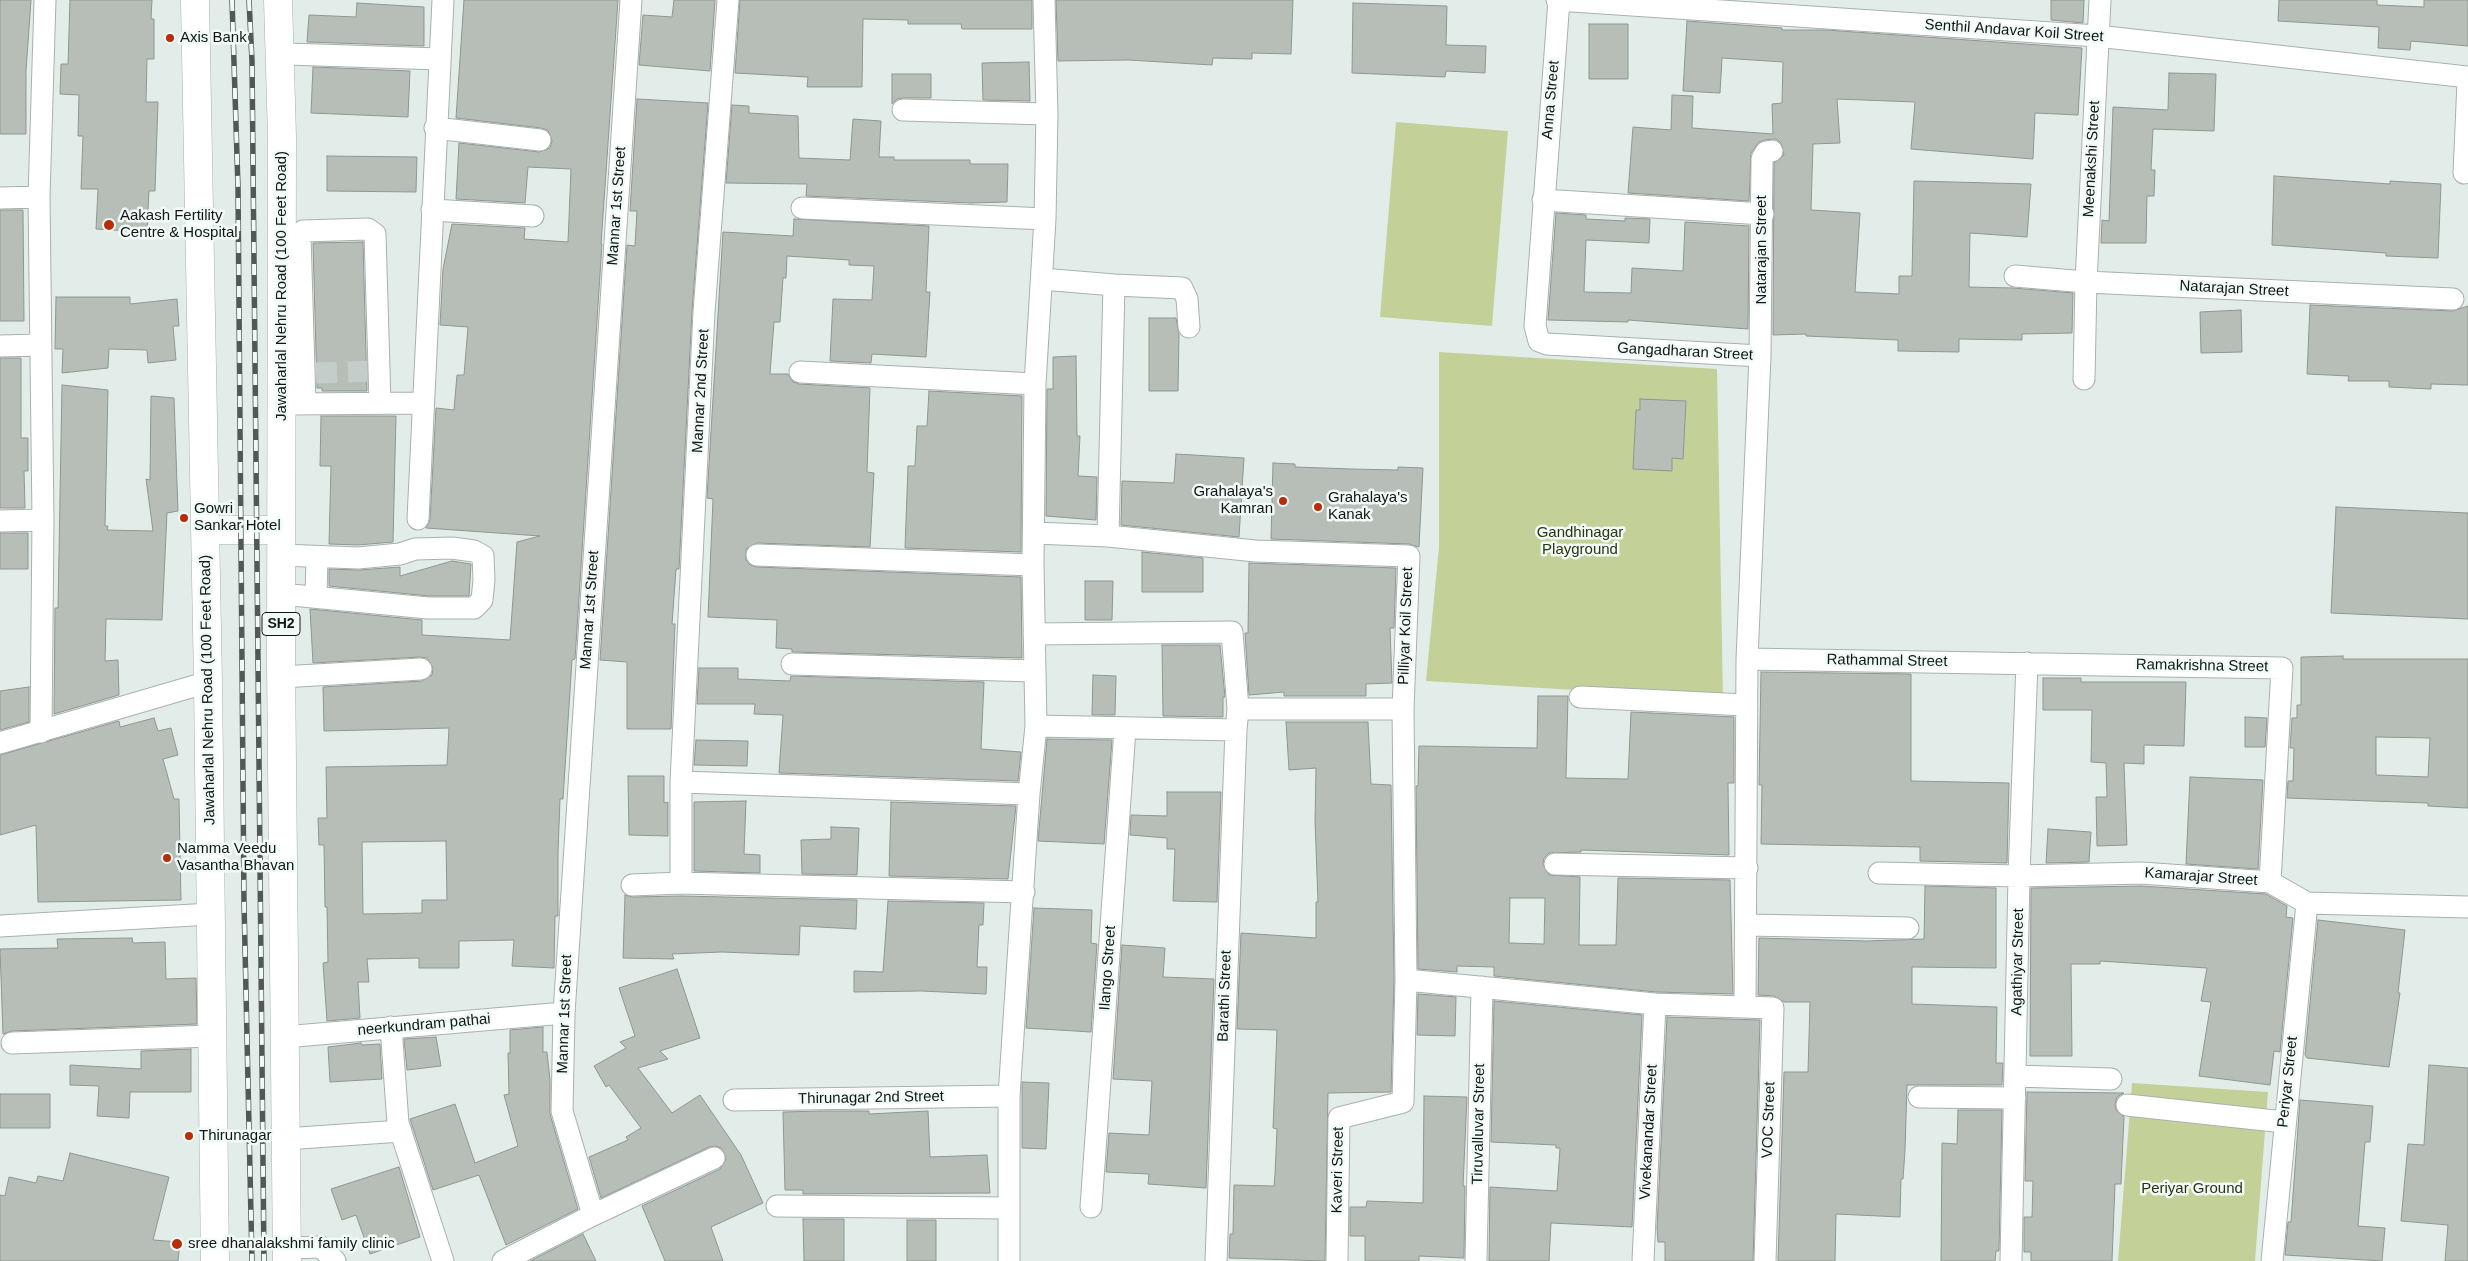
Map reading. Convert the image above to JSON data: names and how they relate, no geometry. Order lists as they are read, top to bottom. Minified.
{"streets":{"main road":["Jawaharlal Nehru Road (100 Feet Road)","SH2"],"street":["Senthil Andavar Koil Street","Anna Street","Meenakshi Street","Mannar 1st Street","Natarajan Street","Gangadharan Street","Mannar 2nd Street","Pilliyar Koil Street","Rathammal Street","Ramakrishna Street","Kamarajar Street","Agathiyar Street","Ilango Street","Barathi Street","neerkundram pathai","Periyar Street","Thirunagar 2nd Street","VOC Street","Tiruvalluvar Street","Vivekanandar Street","Kaveri Street"]},"crossings":[["Senthil Andavar Koil Street","Anna Street"],["Senthil Andavar Koil Street","Meenakshi Street"],["Anna Street","Gangadharan Street"],["Meenakshi Street","Natarajan Street"],["Mannar 1st Street","neerkundram pathai"],["Natarajan Street","Gangadharan Street"],["Jawaharlal Nehru Road (100 Feet Road)","neerkundram pathai"],["Gangadharan Street","Rathammal Street"],["Gangadharan Street","VOC Street"],["Pilliyar Koil Street","Kaveri Street"],["Rathammal Street","Ramakrishna Street"],["Rathammal Street","Agathiyar Street"],["Ramakrishna Street","Kamarajar Street"],["Ramakrishna Street","Agathiyar Street"],["Kamarajar Street","Agathiyar Street"],["Kamarajar Street","Periyar Street"]],"parks":["Gandhinagar Playground","Periyar Ground"],"places":["Axis Bank","Aakash Fertility Centre & Hospital","Grahalaya's Kamran","Grahalaya's Kanak","Gowri Sankar Hotel","Namma Veedu Vasantha Bhavan","Thirunagar","sree dhanalakshmi family clinic"]}
